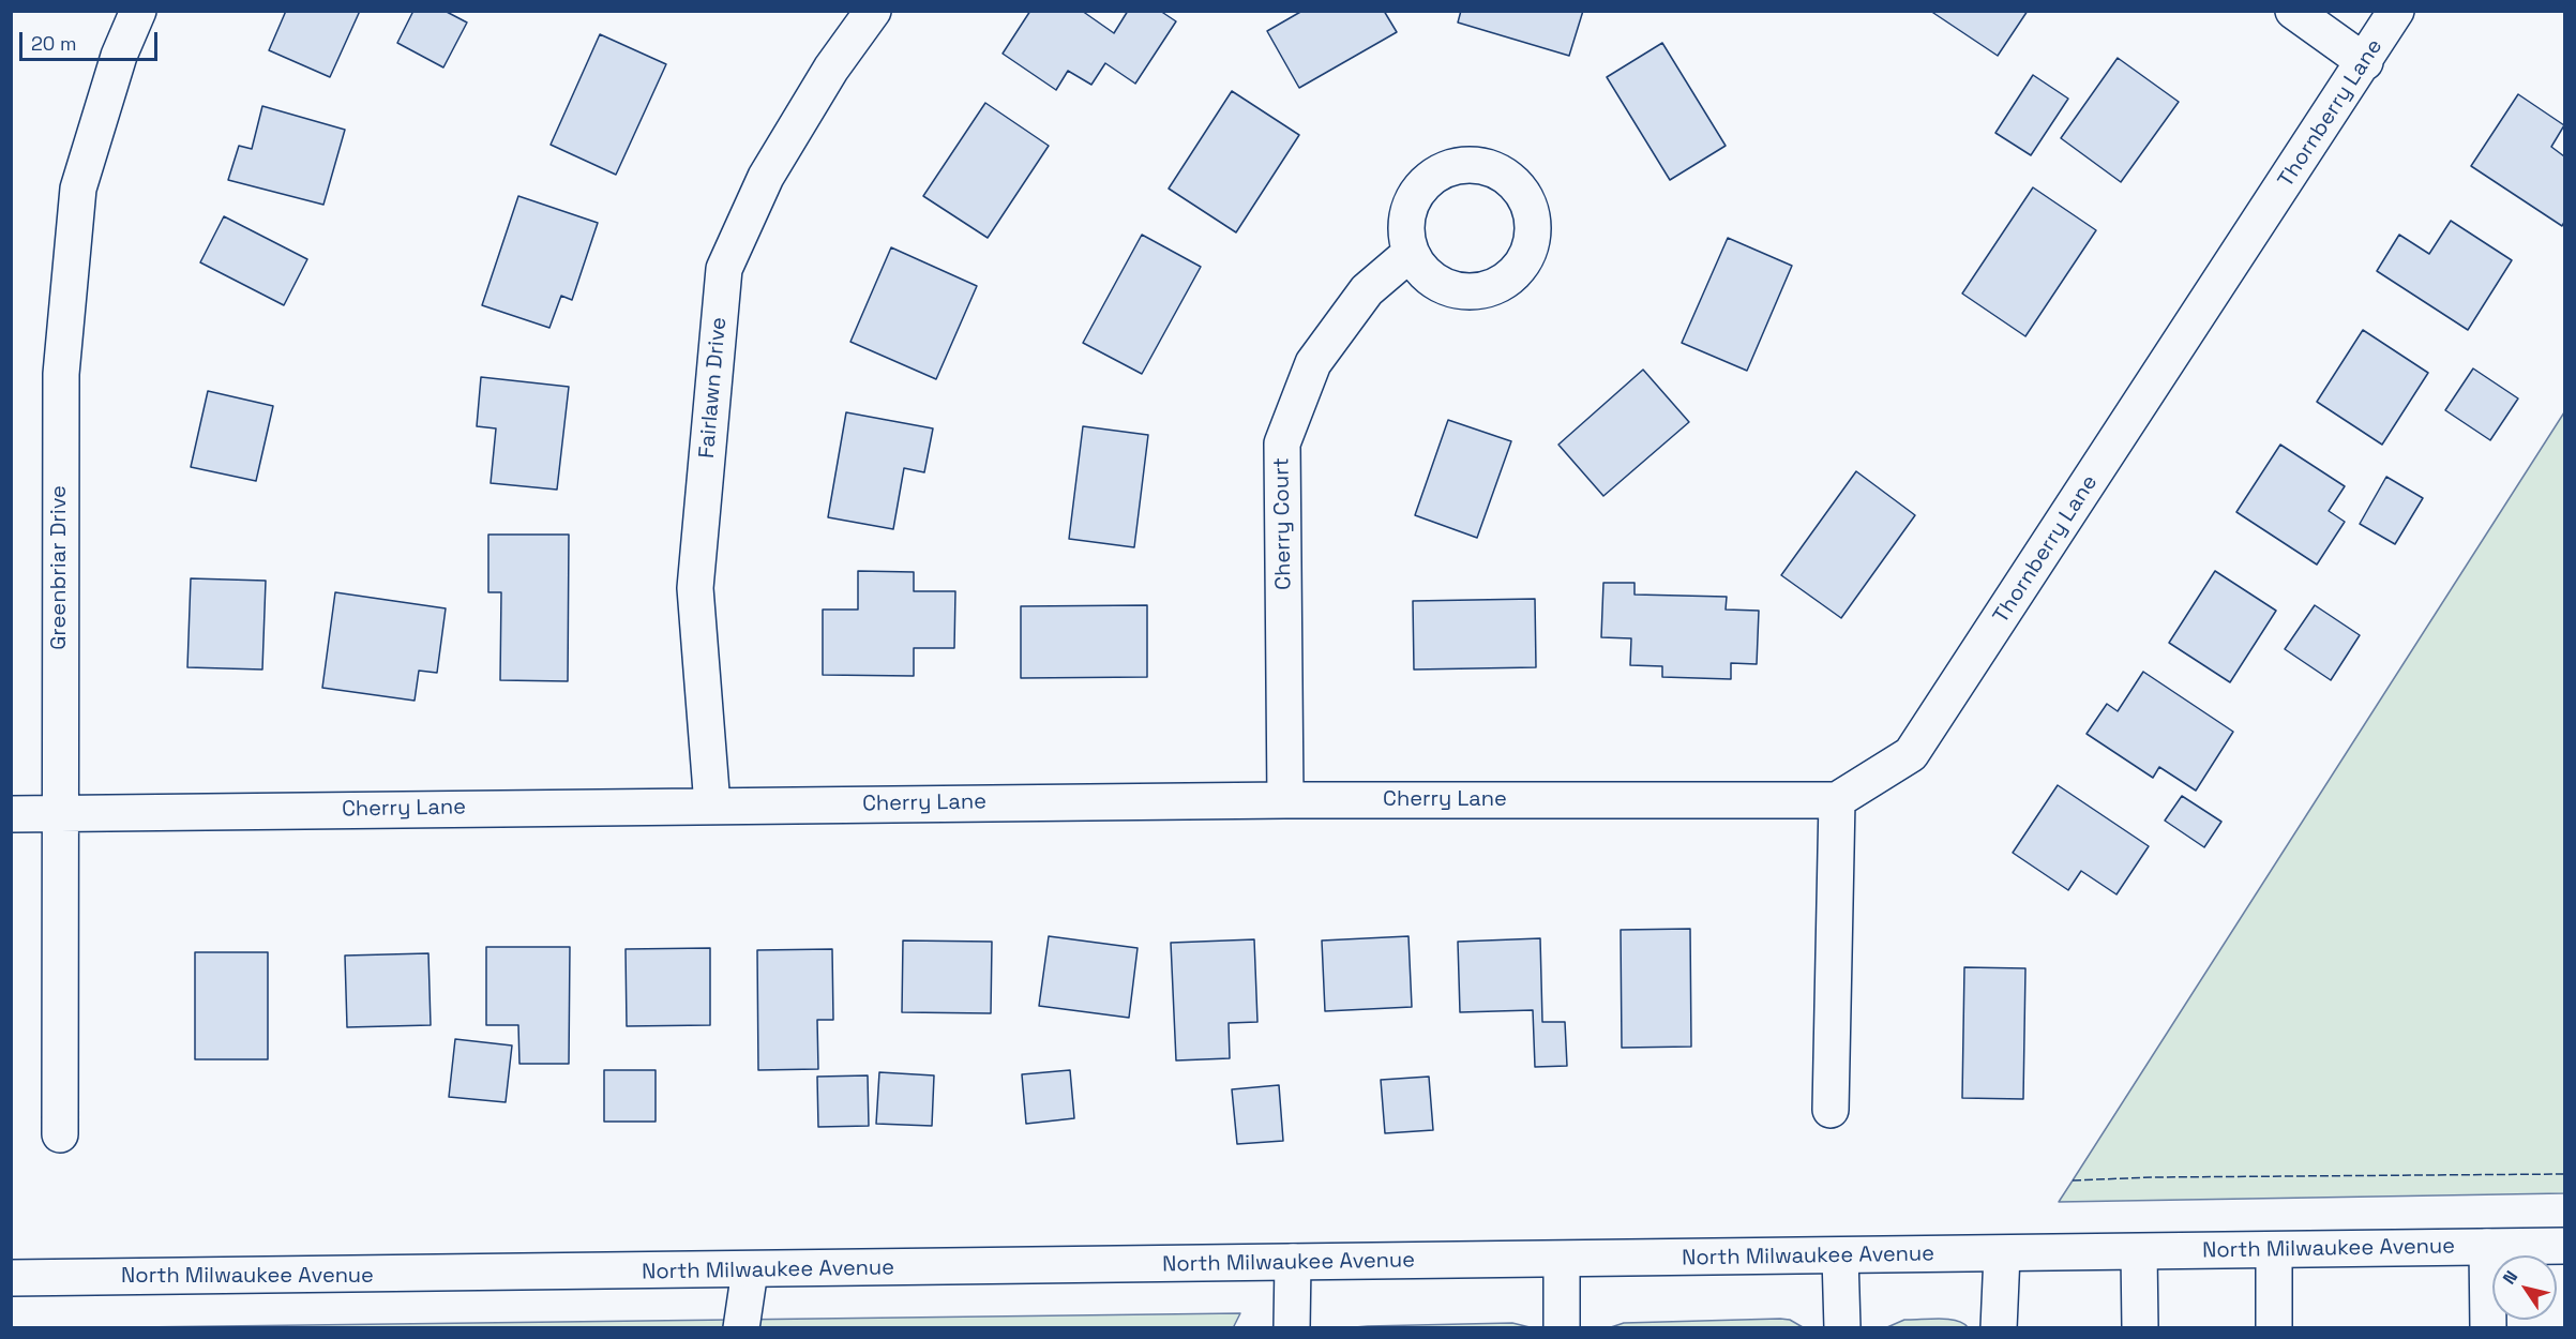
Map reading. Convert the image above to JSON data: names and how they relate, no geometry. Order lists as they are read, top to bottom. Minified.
{"streets":{"street":["Thornberry Lane","Fairlawn Drive","Cherry Court","Greenbriar Drive","Cherry Lane","North Milwaukee Avenue"]},"crossings":[["Thornberry Lane","Cherry Lane"],["Fairlawn Drive","Cherry Lane"],["Cherry Court","Cherry Lane"],["Greenbriar Drive","Cherry Lane"]],"scale_bar":"20 m","north":"top left"}
